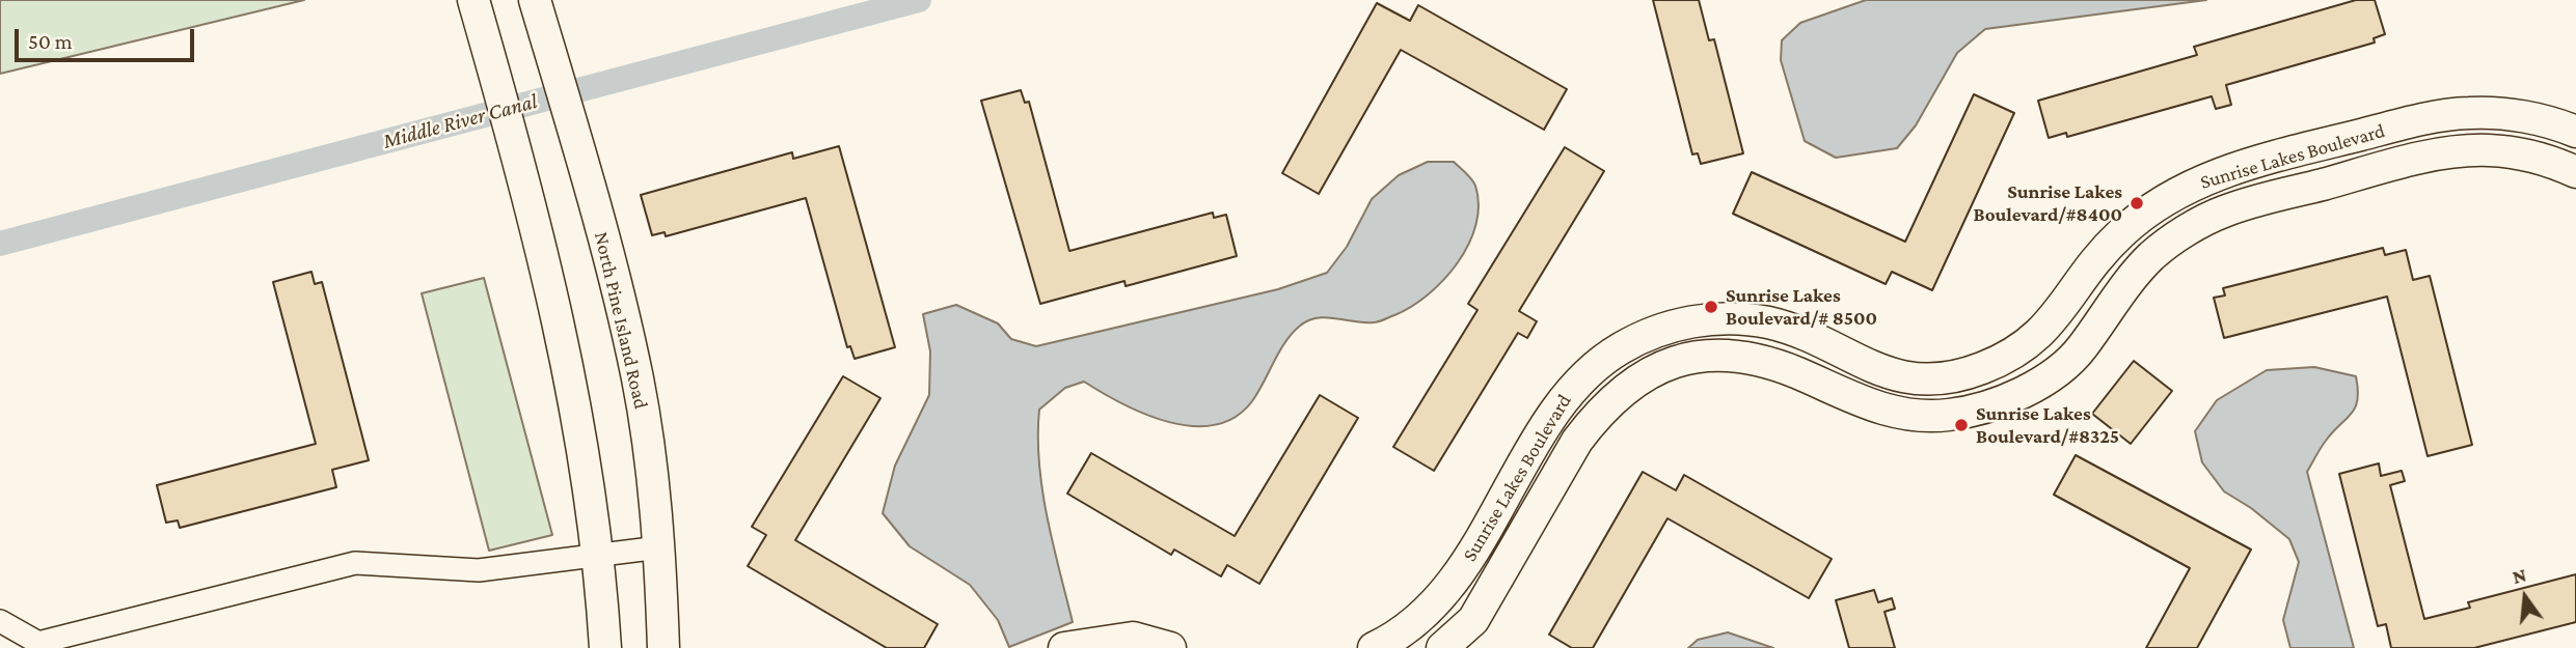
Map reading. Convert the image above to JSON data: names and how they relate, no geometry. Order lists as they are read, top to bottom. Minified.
{"streets":{"street":["Sunrise Lakes Boulevard","North Pine Island Road"]},"water":["Middle River Canal"],"places":["Sunrise Lakes Boulevard/#8400","Sunrise Lakes Boulevard/# 8500","Sunrise Lakes Boulevard/#8325"],"scale_bar":"50 m","north":"top"}
